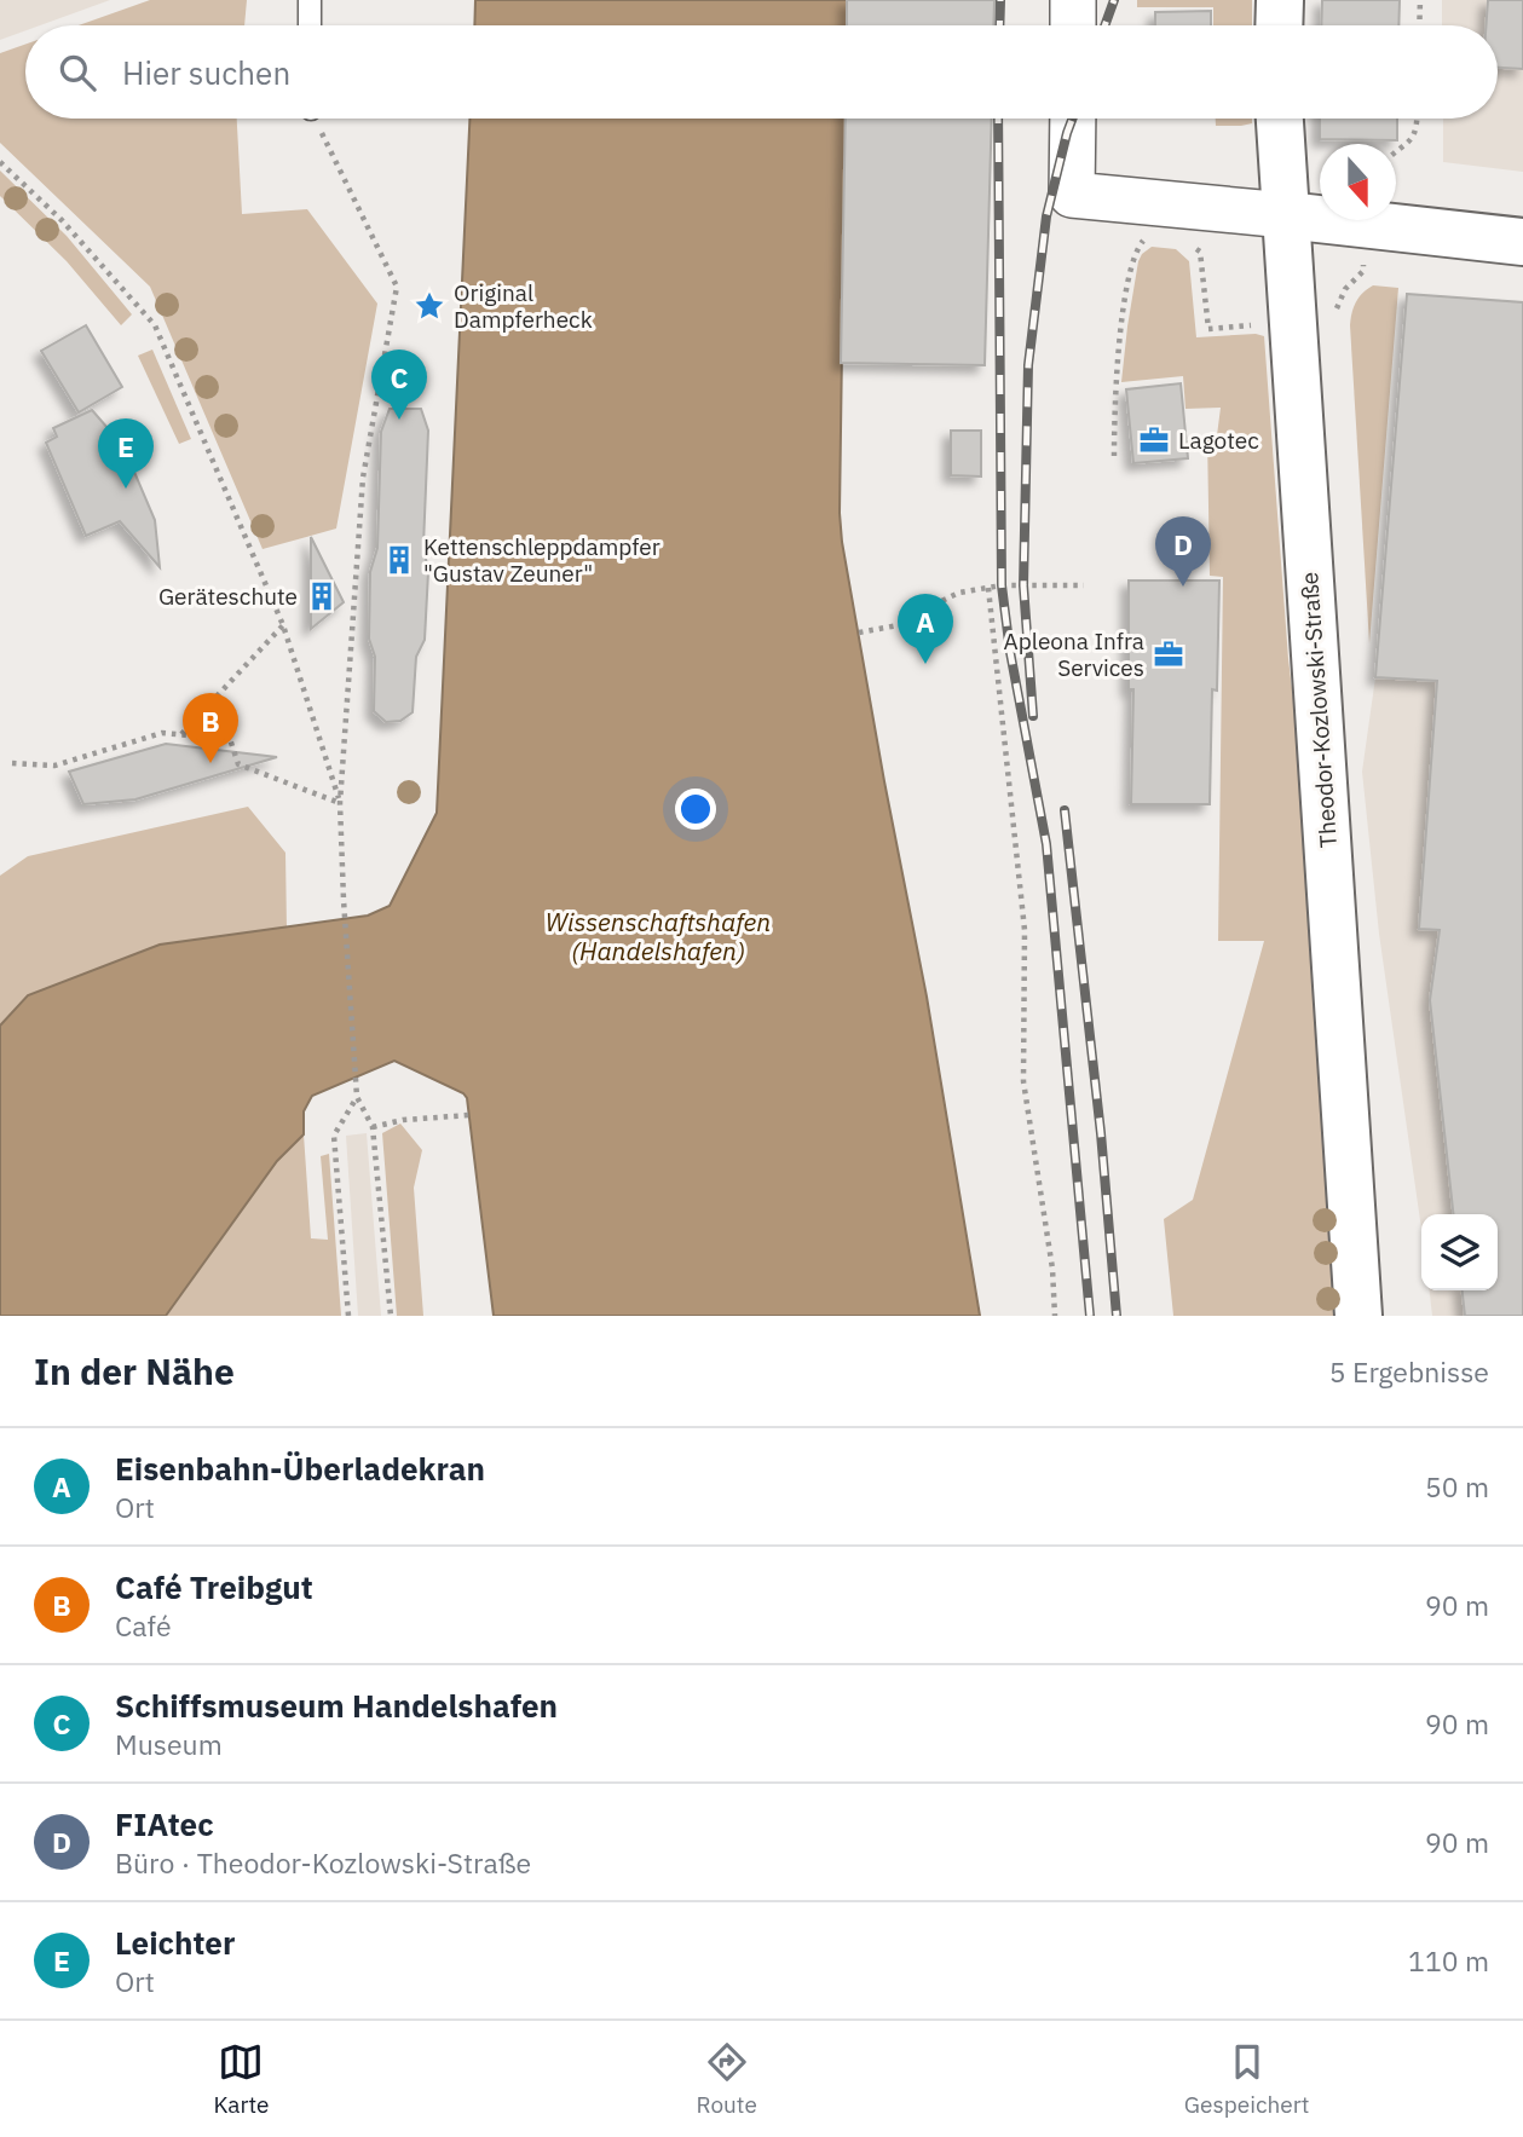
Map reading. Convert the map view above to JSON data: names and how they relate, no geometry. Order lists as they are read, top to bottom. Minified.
{"streets":{"main road":["Theodor-Kozlowski-Straße"]},"water":["Wissenschaftshafen (Handelshafen)"],"places":{"place":["Original Dampferheck"],"office":["Lagotec","Apleona Infra Services"],"building":["Kettenschleppdampfer \"Gustav Zeuner\"","Geräteschute"]},"north":"bottom","page":{"search":"Hier suchen","pins":["C","E","D","A","B"],"heading":["In der Nähe","5 Ergebnisse"],"list":[{"mark":"A","name":"Eisenbahn-Überladekran","note":"Ort","value":"50 m"},{"mark":"B","name":"Café Treibgut","note":"Café","value":"90 m"},{"mark":"C","name":"Schiffsmuseum Handelshafen","note":"Museum","value":"90 m"},{"mark":"D","name":"FIAtec","note":"Büro · Theodor-Kozlowski-Straße","value":"90 m"},{"mark":"E","name":"Leichter","note":"Ort","value":"110 m"}],"nav":["Karte","Route","Gespeichert"]}}
